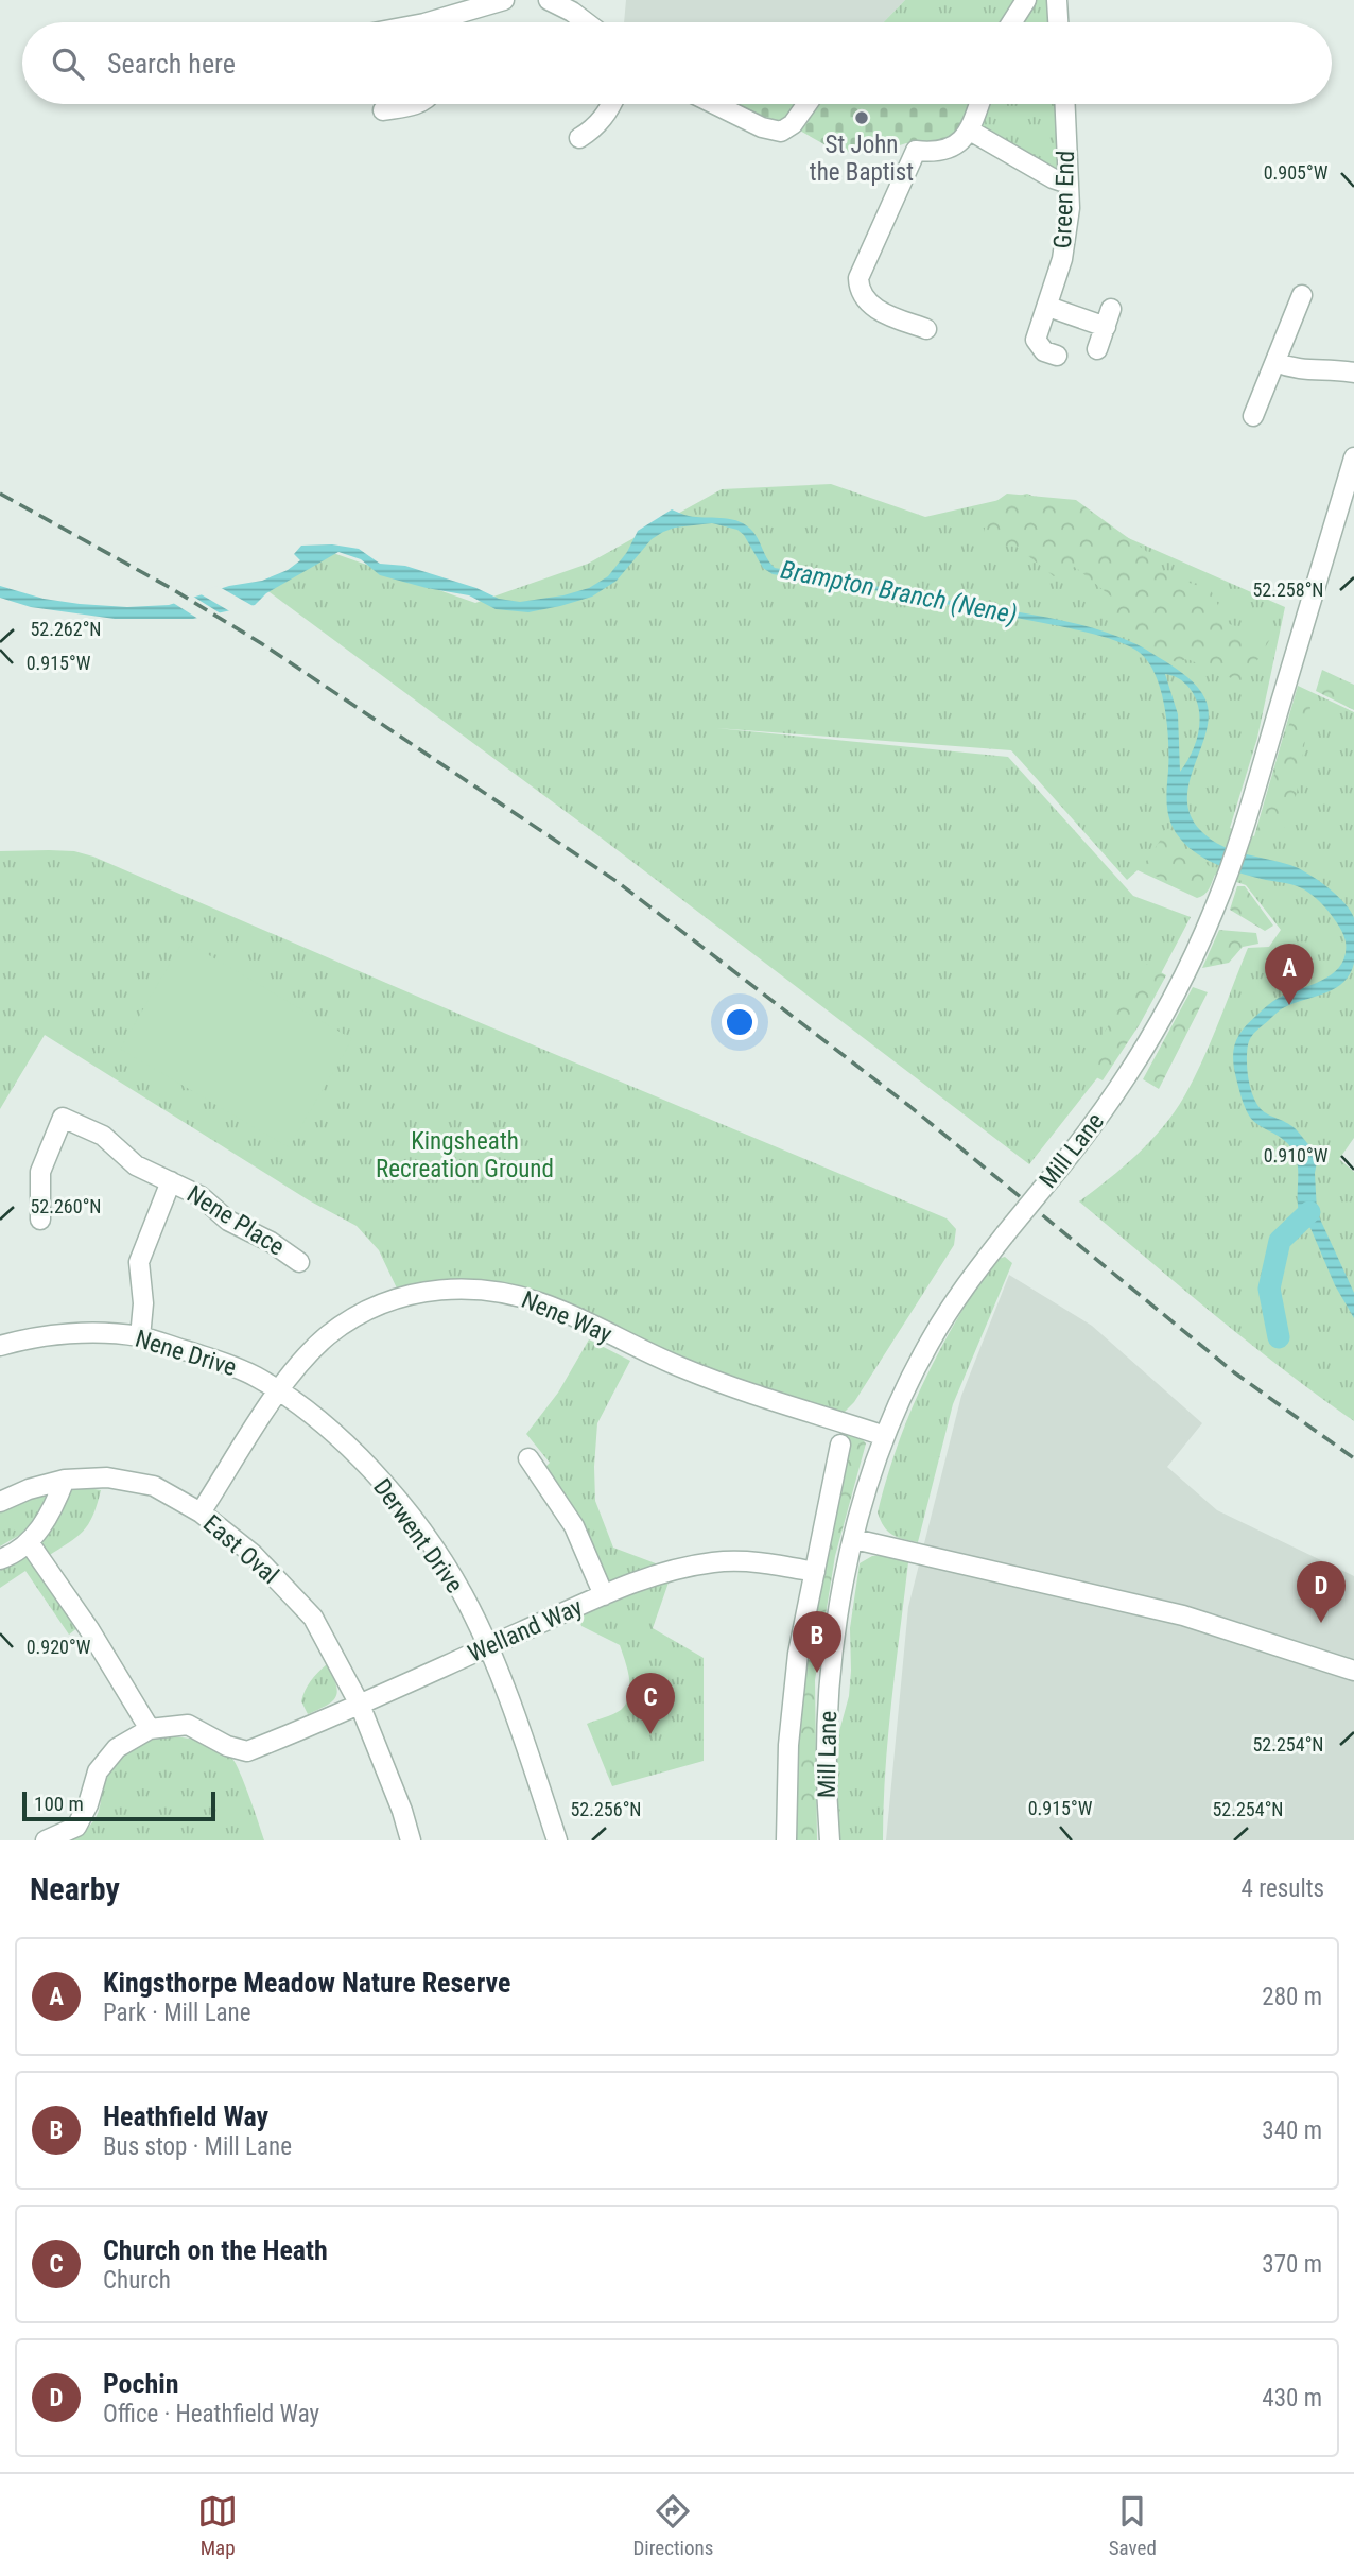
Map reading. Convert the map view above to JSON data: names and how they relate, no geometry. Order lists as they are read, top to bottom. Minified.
{"streets":{"street":["Green End","Mill Lane","Nene Place","Nene Way","Nene Drive","Derwent Drive","East Oval","Welland Way"]},"crossings":[["Mill Lane","Nene Way"],["Nene Place","Nene Drive"],["Nene Way","Nene Drive"],["Nene Way","Derwent Drive"],["Nene Way","East Oval"],["Nene Drive","Derwent Drive"],["Derwent Drive","Welland Way"],["East Oval","Welland Way"]],"water":["Brampton Branch (Nene)"],"parks":["Kingsheath Recreation Ground"],"places":["St John the Baptist"],"scale_bar":"100 m","page":{"search":"Search here","pins":["A","D","B","C"],"scale":"100 m","heading":["Nearby","4 results"],"list":[{"mark":"A","name":"Kingsthorpe Meadow Nature Reserve","note":"Park · Mill Lane","value":"280 m"},{"mark":"B","name":"Heathfield Way","note":"Bus stop · Mill Lane","value":"340 m"},{"mark":"C","name":"Church on the Heath","note":"Church","value":"370 m"},{"mark":"D","name":"Pochin","note":"Office · Heathfield Way","value":"430 m"}],"nav":["Map","Directions","Saved"]},"coordinates":["0.905°W","52.258°N","52.262°N","0.915°W","0.910°W","52.260°N","0.920°W","52.254°N","52.256°N"]}
